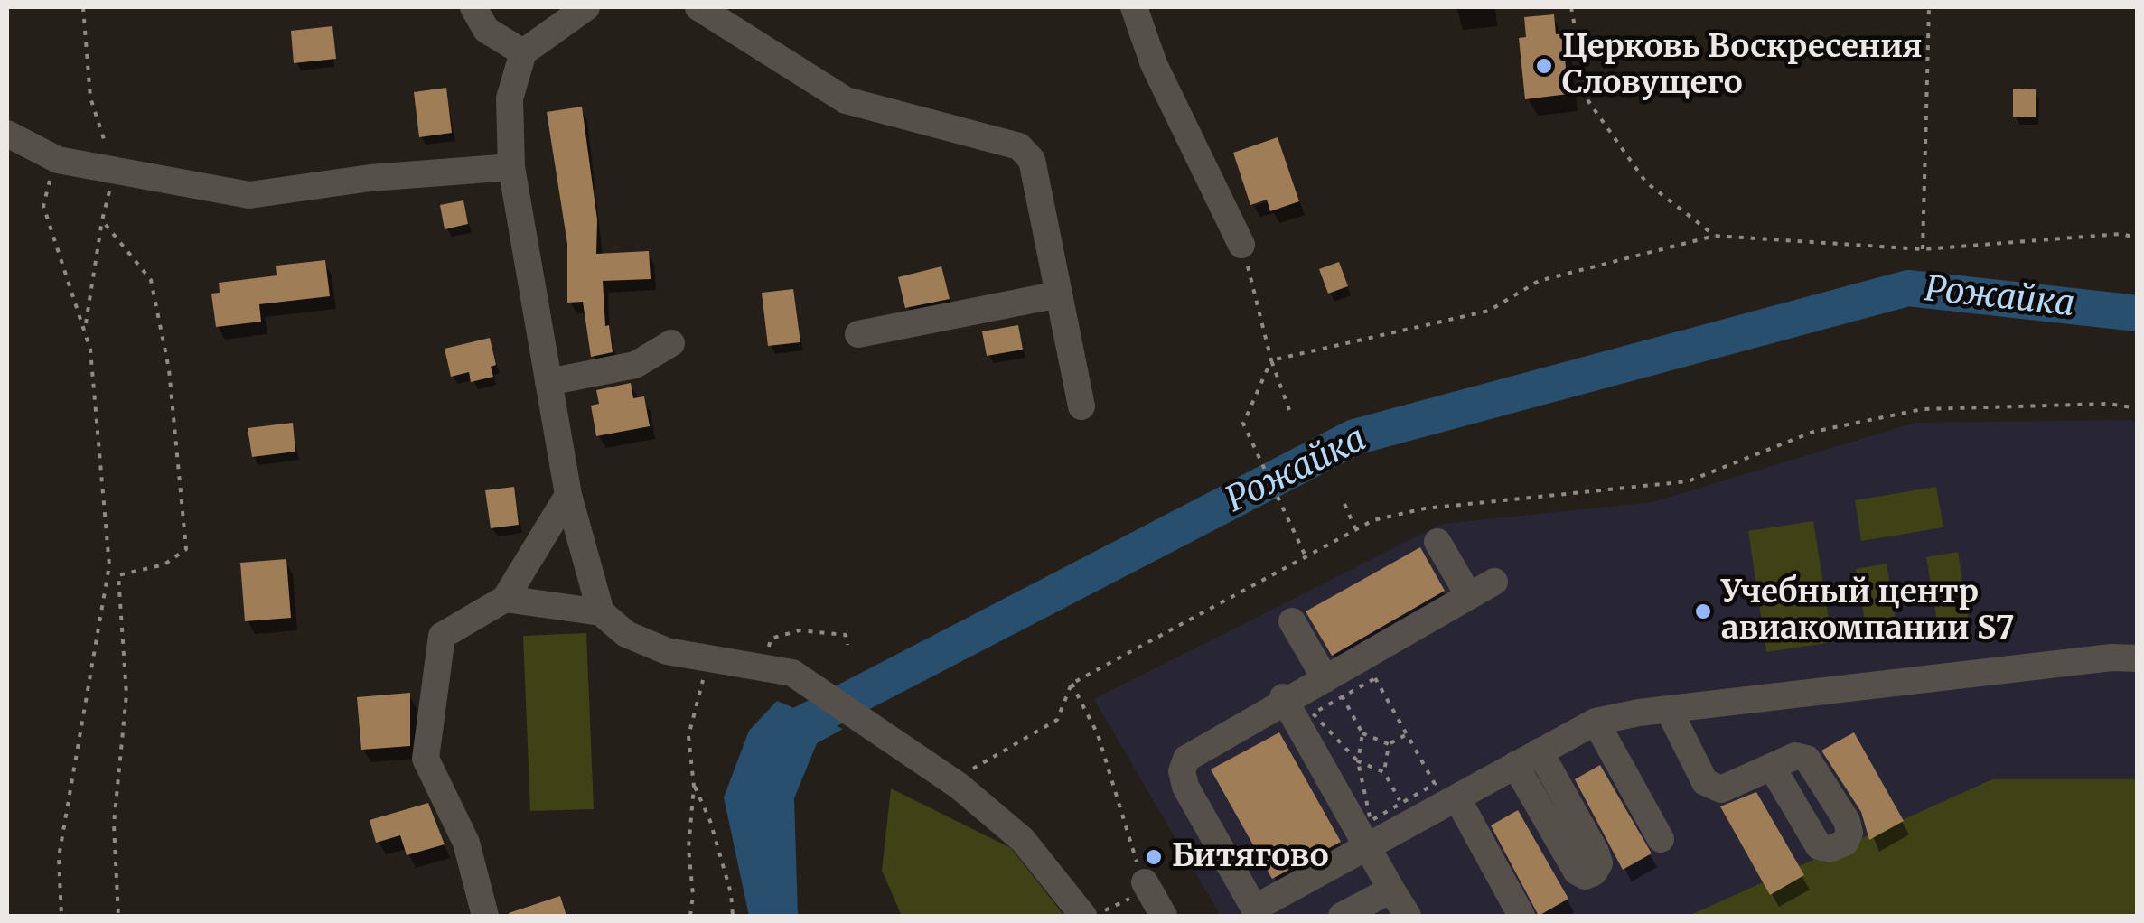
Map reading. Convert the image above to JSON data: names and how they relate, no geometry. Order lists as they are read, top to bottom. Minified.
{"water":["Рожайка"],"places":["Церковь Воскресения Словущего","Учебный центр авиакомпании S7","Битягово"]}
